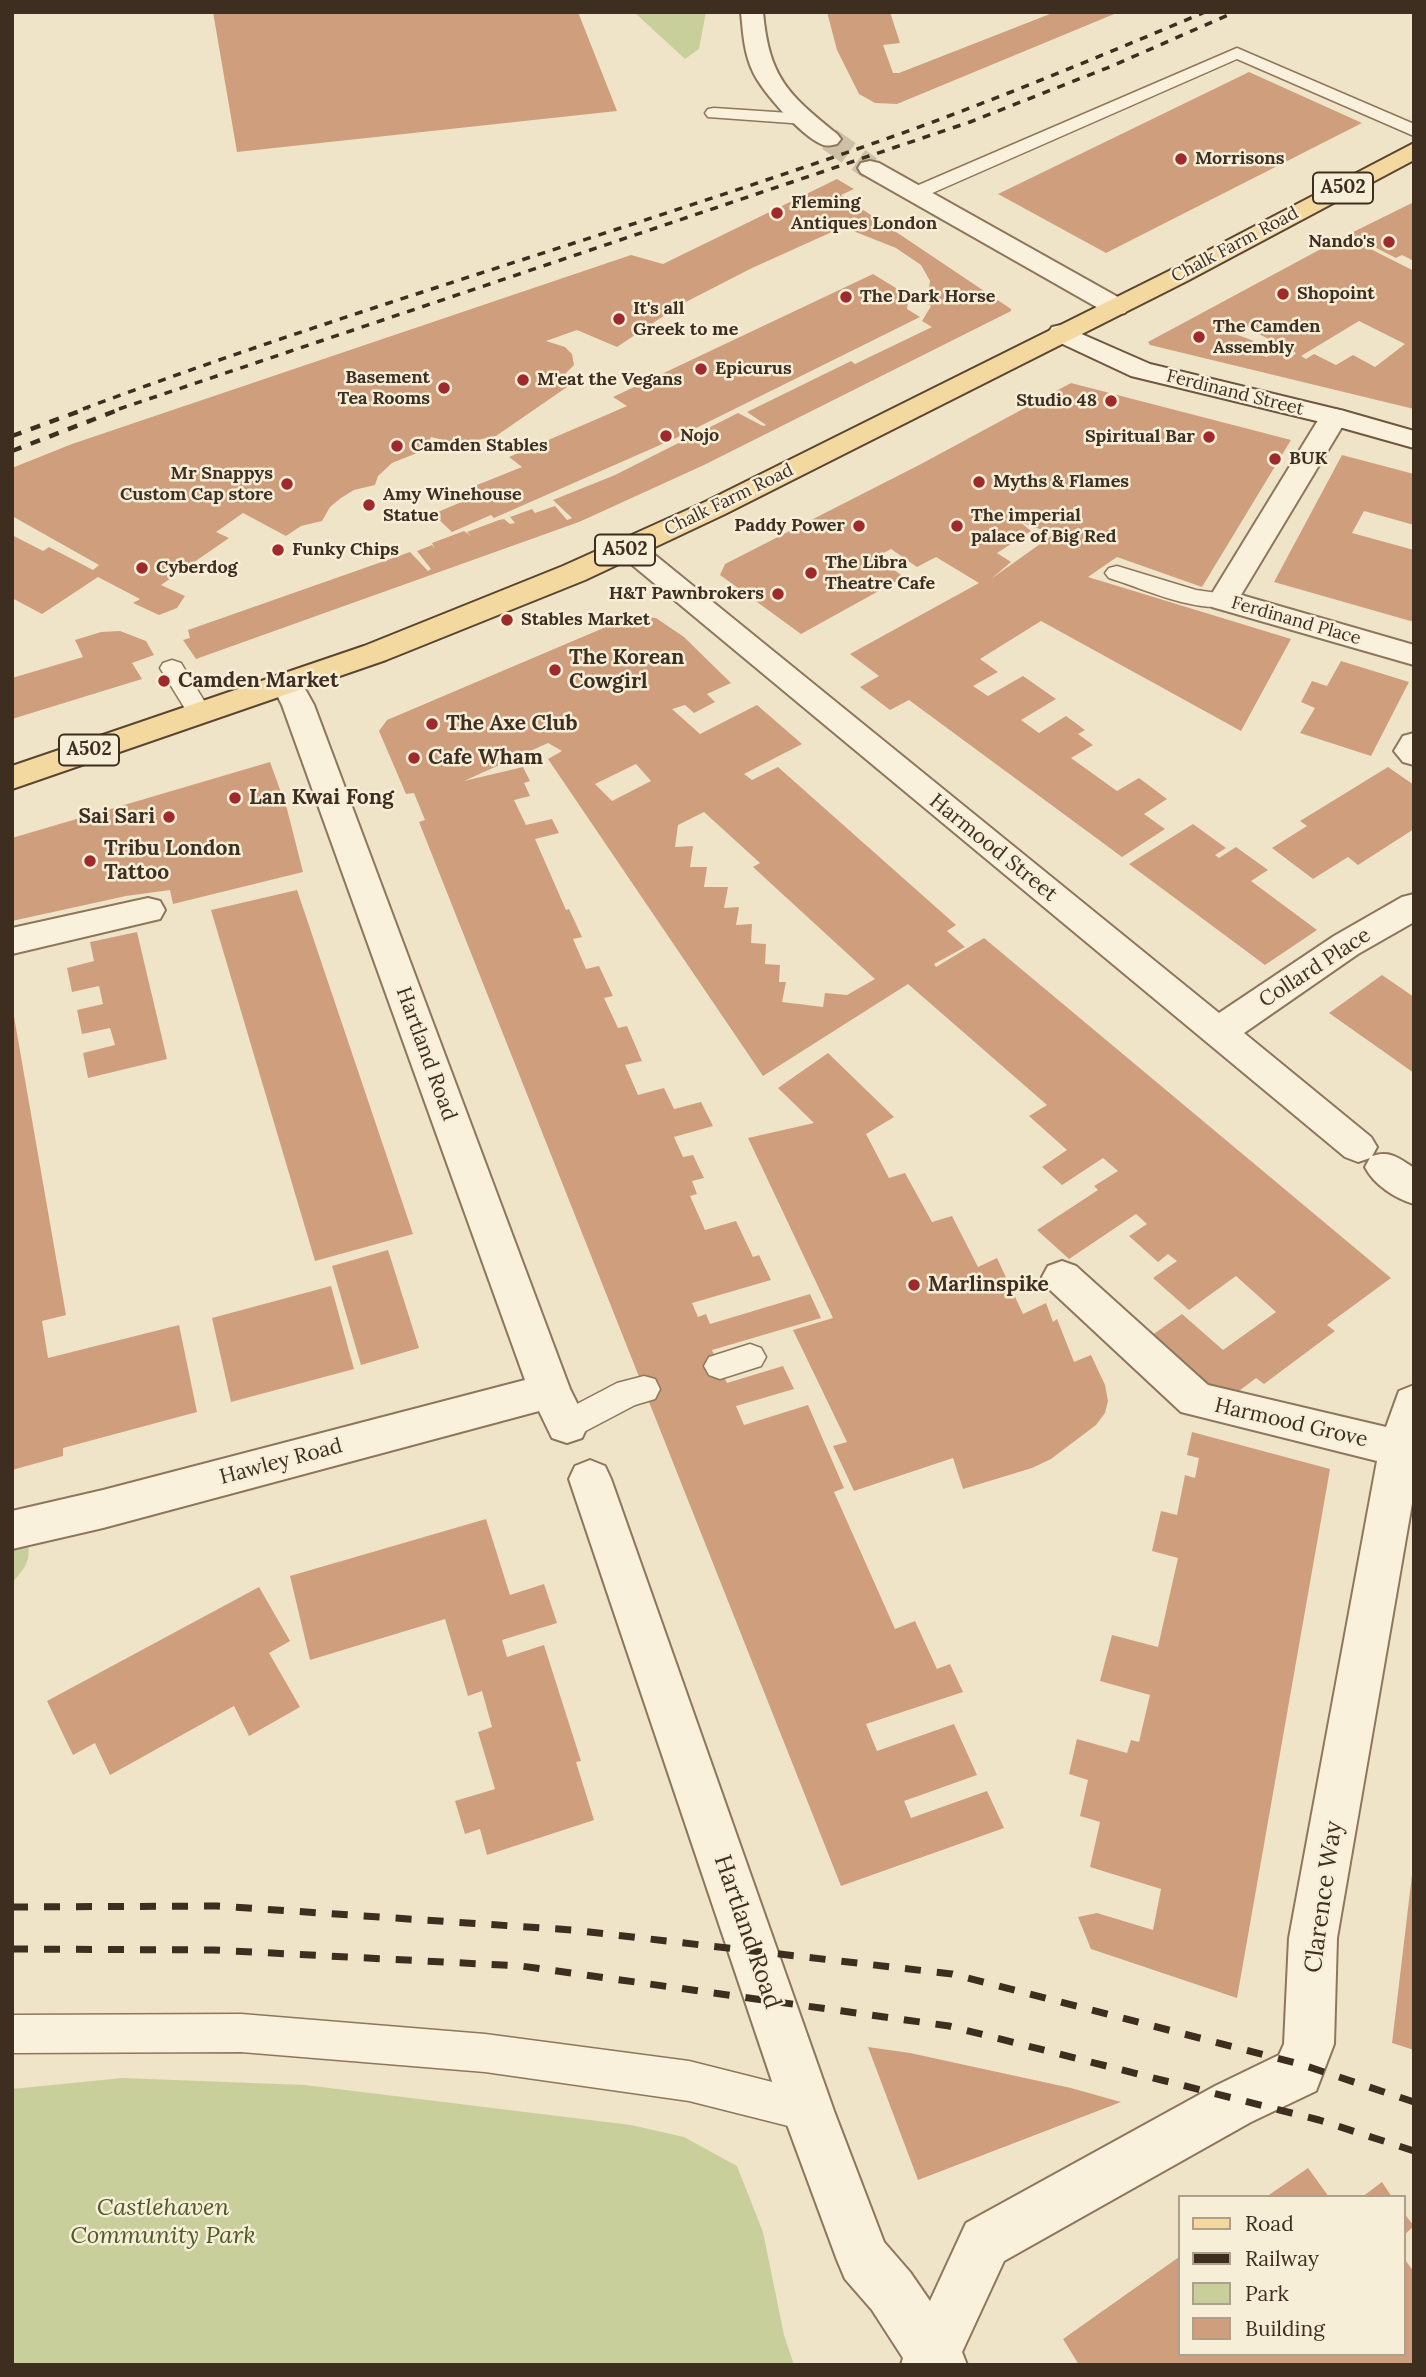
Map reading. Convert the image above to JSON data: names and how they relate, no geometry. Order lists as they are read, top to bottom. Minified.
{"streets":{"main road":["A502","Chalk Farm Road"],"street":["Ferdinand Street","Ferdinand Place","Harmood Street","Collard Place","Hartland Road","Harmood Grove","Hawley Road","Clarence Way"]},"crossings":[["Chalk Farm Road","Ferdinand Street"],["Chalk Farm Road","Harmood Street"],["Chalk Farm Road","Hartland Road"],["Ferdinand Street","Ferdinand Place"],["Harmood Street","Collard Place"],["Hartland Road","Hawley Road"],["Hartland Road","Clarence Way"],["Harmood Grove","Clarence Way"]],"parks":["Castlehaven Community Park"],"places":["Morrisons","Fleming Antiques London","Nando's","Shopoint","The Dark Horse","It's all Greek to me","The Camden Assembly","Epicurus","M'eat the Vegans","Basement Tea Rooms","Studio 48","Nojo","Spiritual Bar","Camden Stables","BUK","Myths & Flames","Mr Snappys Custom Cap store","Amy Winehouse Statue","Paddy Power","The imperial palace of Big Red","Funky Chips","Cyberdog","The Libra Theatre Cafe","H&T Pawnbrokers","Stables Market","The Korean Cowgirl","Camden Market","The Axe Club","Cafe Wham","Lan Kwai Fong","Sai Sari","Tribu London Tattoo","Marlinspike"],"legend":["Road","Railway","Park","Building"]}
